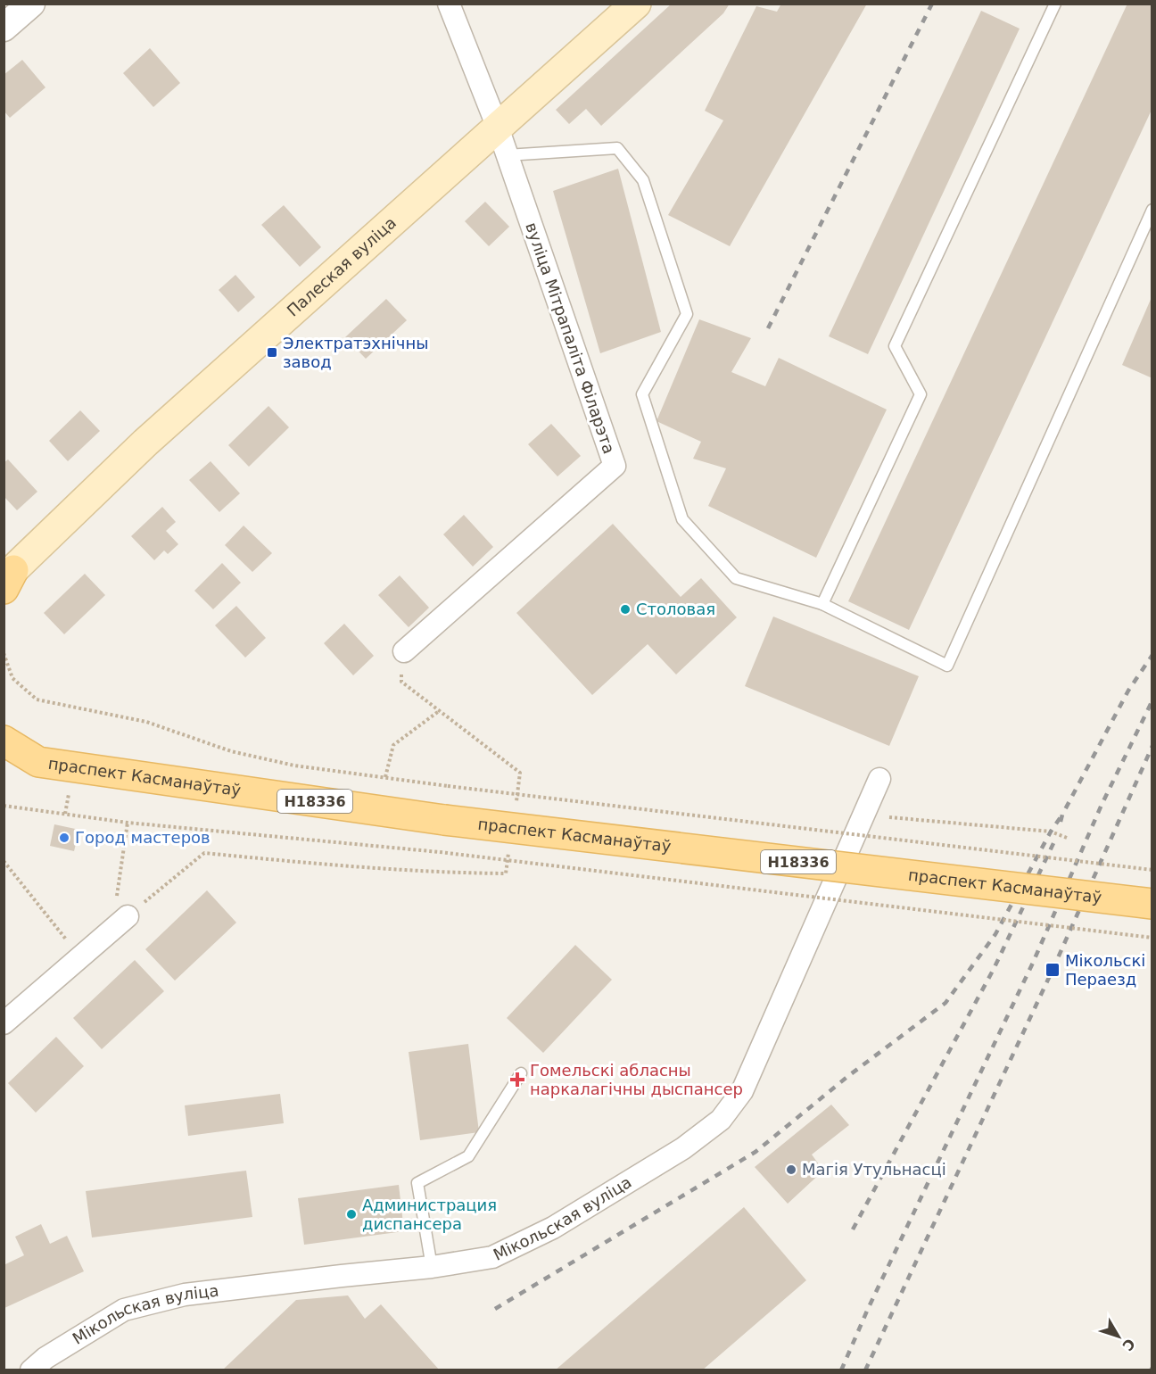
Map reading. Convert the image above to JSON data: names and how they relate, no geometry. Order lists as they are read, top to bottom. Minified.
{"streets":{"main road":["Палеская вуліца","праспект Касманаўтаў","Н18336"],"street":["вуліца Мітрапаліта Філарэта","Мікольская вуліца"]},"crossings":[["Палеская вуліца","вуліца Мітрапаліта Філарэта"]],"places":{"transit":["Электратэхнічны завод","Мікольскі Пераезд"],"other":["Столовая","Город мастеров","Магія Утульнасці","Администрация диспансера"],"health":["Гомельскі абласны наркалагічны дыспансер"]},"north":"bottom right"}
